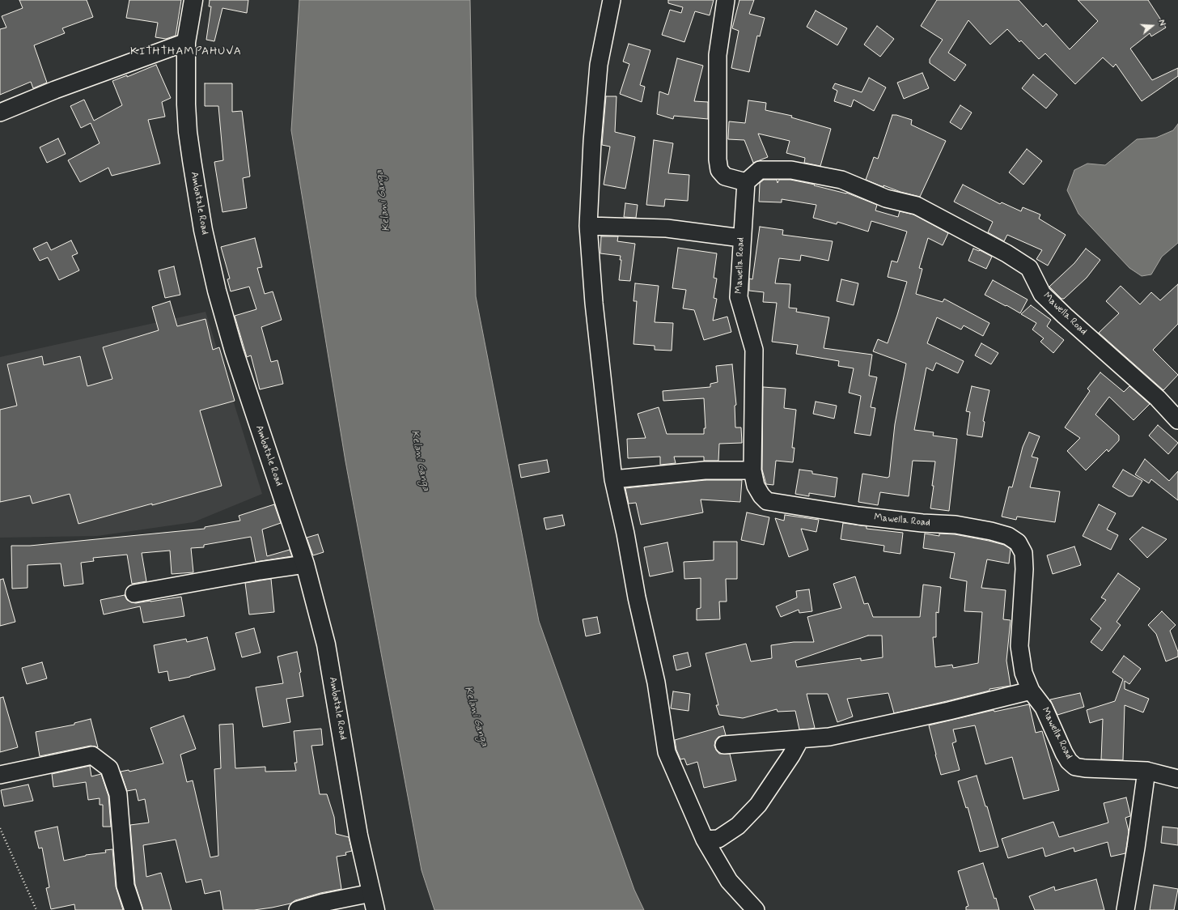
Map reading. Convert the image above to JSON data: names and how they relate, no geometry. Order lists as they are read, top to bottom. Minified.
{"streets":{"main road":["Ambatale Road"],"street":["Mawella Road"]},"districts":["KITHTHAMPAHUVA"],"water":["Kelani Ganga"],"north":"right"}
